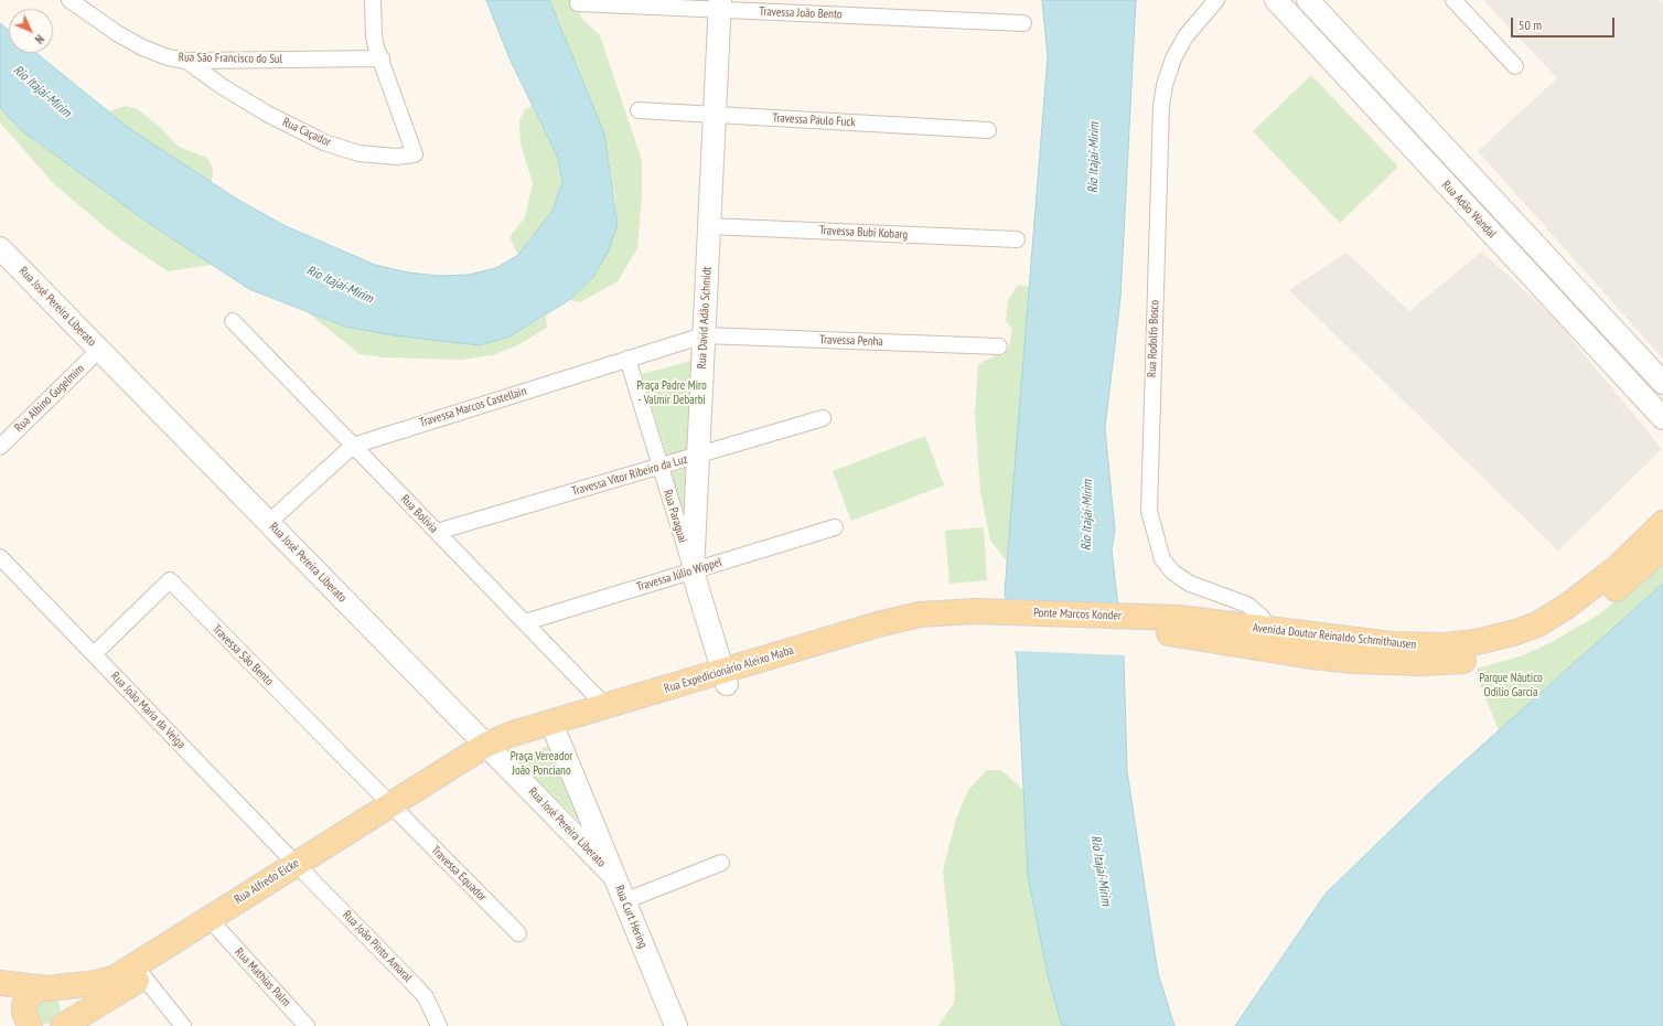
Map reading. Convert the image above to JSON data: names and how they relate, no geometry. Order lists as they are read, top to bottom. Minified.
{"streets":{"main road":["Rua Adão Wandal","Rua José Pereira Liberato","Rua David Adão Schmidt","Ponte Marcos Konder","Avenida Doutor Reinaldo Schmithausen","Rua Expedicionário Aleixo Maba","Rua Alfredo Eicke","Rua Curt Hering"],"street":["Travessa João Bento","Rua São Francisco do Sul","Travessa Paulo Fuck","Rua Caçador","Travessa Bubi Kobarg","Rua Rodolfo Bosco","Travessa Penha","Rua Albino Gugelmim","Travessa Marcos Castellain","Travessa Vítor Ribeiro da Luz","Rua Bolívia","Rua Paraguai","Travessa Júlio Wippel","Travessa São Bento","Rua João Maria da Veiga","Travessa Equador","Rua João Pinto Amaral","Rua Mathias Palm"]},"crossings":[["Travessa João Bento","Rua David Adão Schmidt"],["Rua São Francisco do Sul","Rua Caçador"],["Travessa Paulo Fuck","Rua David Adão Schmidt"],["Travessa Bubi Kobarg","Rua David Adão Schmidt"],["Rua José Pereira Liberato","Rua Albino Gugelmim"],["Rua José Pereira Liberato","Travessa Marcos Castellain"],["Rua José Pereira Liberato","Rua Expedicionário Aleixo Maba"],["Rua José Pereira Liberato","Rua Alfredo Eicke"],["Rua José Pereira Liberato","Rua Curt Hering"],["Rua David Adão Schmidt","Travessa Penha"],["Rua David Adão Schmidt","Travessa Marcos Castellain"],["Rua David Adão Schmidt","Travessa Vítor Ribeiro da Luz"],["Rua David Adão Schmidt","Rua Paraguai"],["Rua David Adão Schmidt","Travessa Júlio Wippel"],["Rua David Adão Schmidt","Rua Expedicionário Aleixo Maba"],["Rua Rodolfo Bosco","Avenida Doutor Reinaldo Schmithausen"],["Travessa Penha","Travessa Marcos Castellain"],["Travessa Marcos Castellain","Rua Bolívia"],["Travessa Marcos Castellain","Rua Paraguai"],["Travessa Vítor Ribeiro da Luz","Rua Bolívia"],["Travessa Vítor Ribeiro da Luz","Rua Paraguai"],["Rua Bolívia","Travessa Júlio Wippel"],["Rua Bolívia","Rua Expedicionário Aleixo Maba"],["Rua Paraguai","Travessa Júlio Wippel"],["Ponte Marcos Konder","Avenida Doutor Reinaldo Schmithausen"],["Ponte Marcos Konder","Rua Expedicionário Aleixo Maba"],["Travessa São Bento","Rua João Maria da Veiga"],["Travessa São Bento","Travessa Equador"],["Travessa São Bento","Rua Alfredo Eicke"],["Rua Expedicionário Aleixo Maba","Rua Alfredo Eicke"],["Rua Expedicionário Aleixo Maba","Rua Curt Hering"],["Rua João Maria da Veiga","Rua Alfredo Eicke"],["Rua João Maria da Veiga","Rua João Pinto Amaral"],["Travessa Equador","Rua Alfredo Eicke"],["Rua Alfredo Eicke","Rua João Pinto Amaral"],["Rua Alfredo Eicke","Rua Mathias Palm"]],"water":["Rio Itajaí-Mirim"],"parks":["Praça Padre Miro - Valmir Debarbi","Parque Náutico Odilio Garcia","Praça Vereador João Ponciano"],"scale_bar":"50 m","north":"bottom right"}
